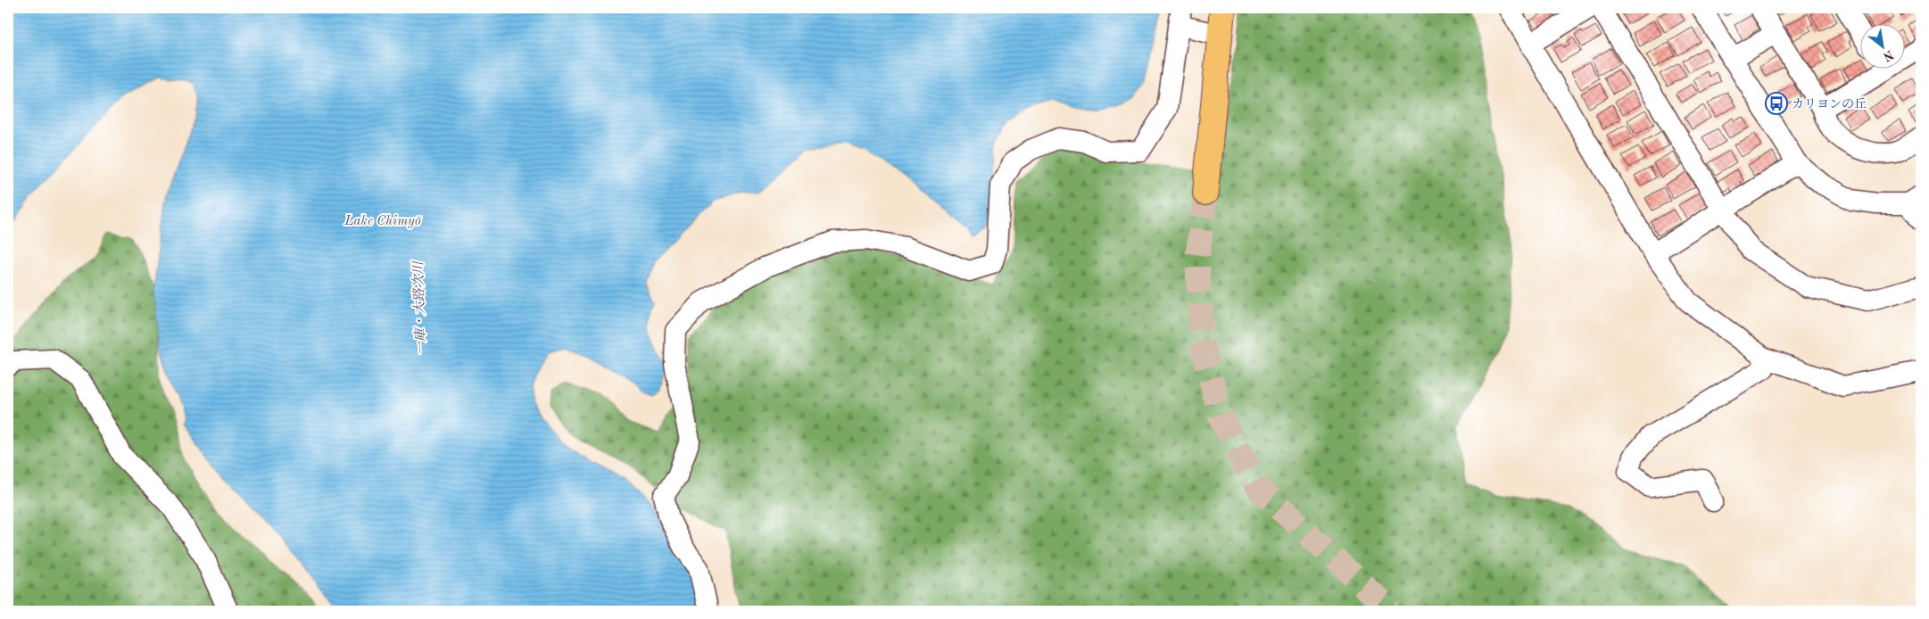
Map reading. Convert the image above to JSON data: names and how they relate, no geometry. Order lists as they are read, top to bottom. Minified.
{"water":["Lake Chimyō","一庫・大路次川"],"places":{"bus stop":["カリヨンの丘"]},"north":"bottom right"}
